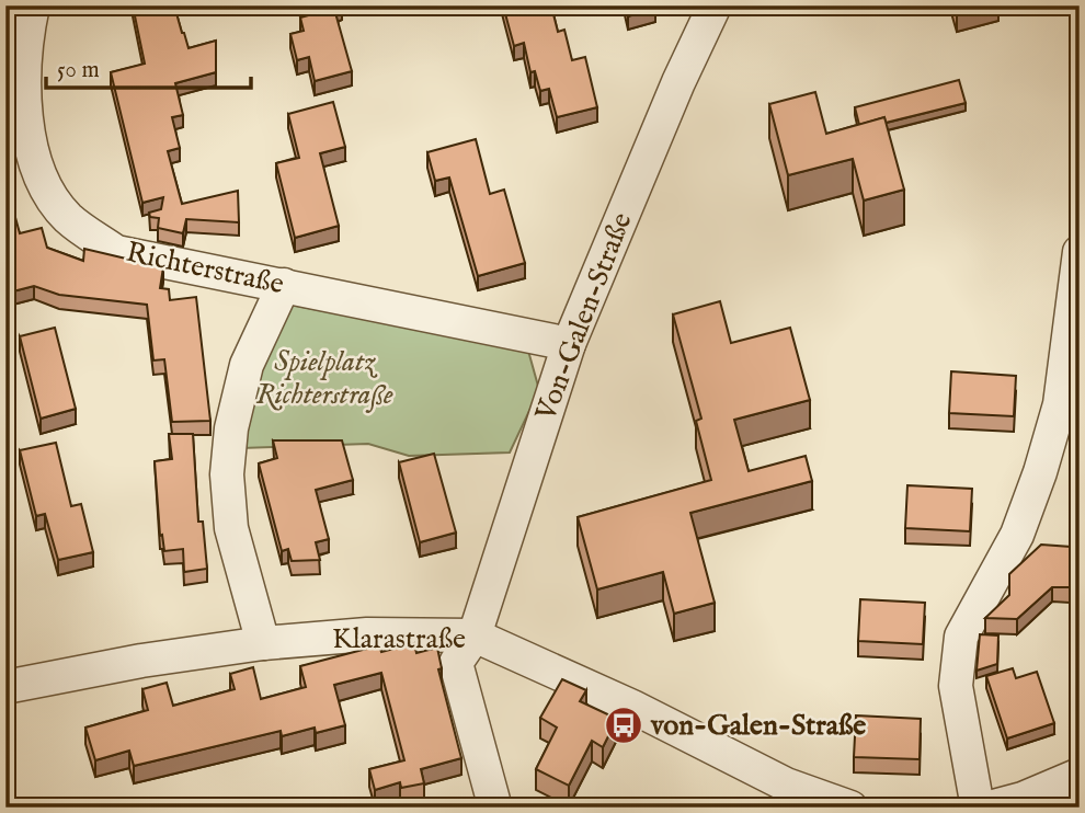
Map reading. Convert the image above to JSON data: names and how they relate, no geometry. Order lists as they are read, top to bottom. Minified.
{"streets":{"street":["Richterstraße","Von-Galen-Straße","Klarastraße"]},"crossings":[["Richterstraße","Von-Galen-Straße"],["Von-Galen-Straße","Klarastraße"]],"parks":["Spielplatz Richterstraße"],"places":{"bus stop":["von-Galen-Straße"]},"scale_bar":"50 m"}
